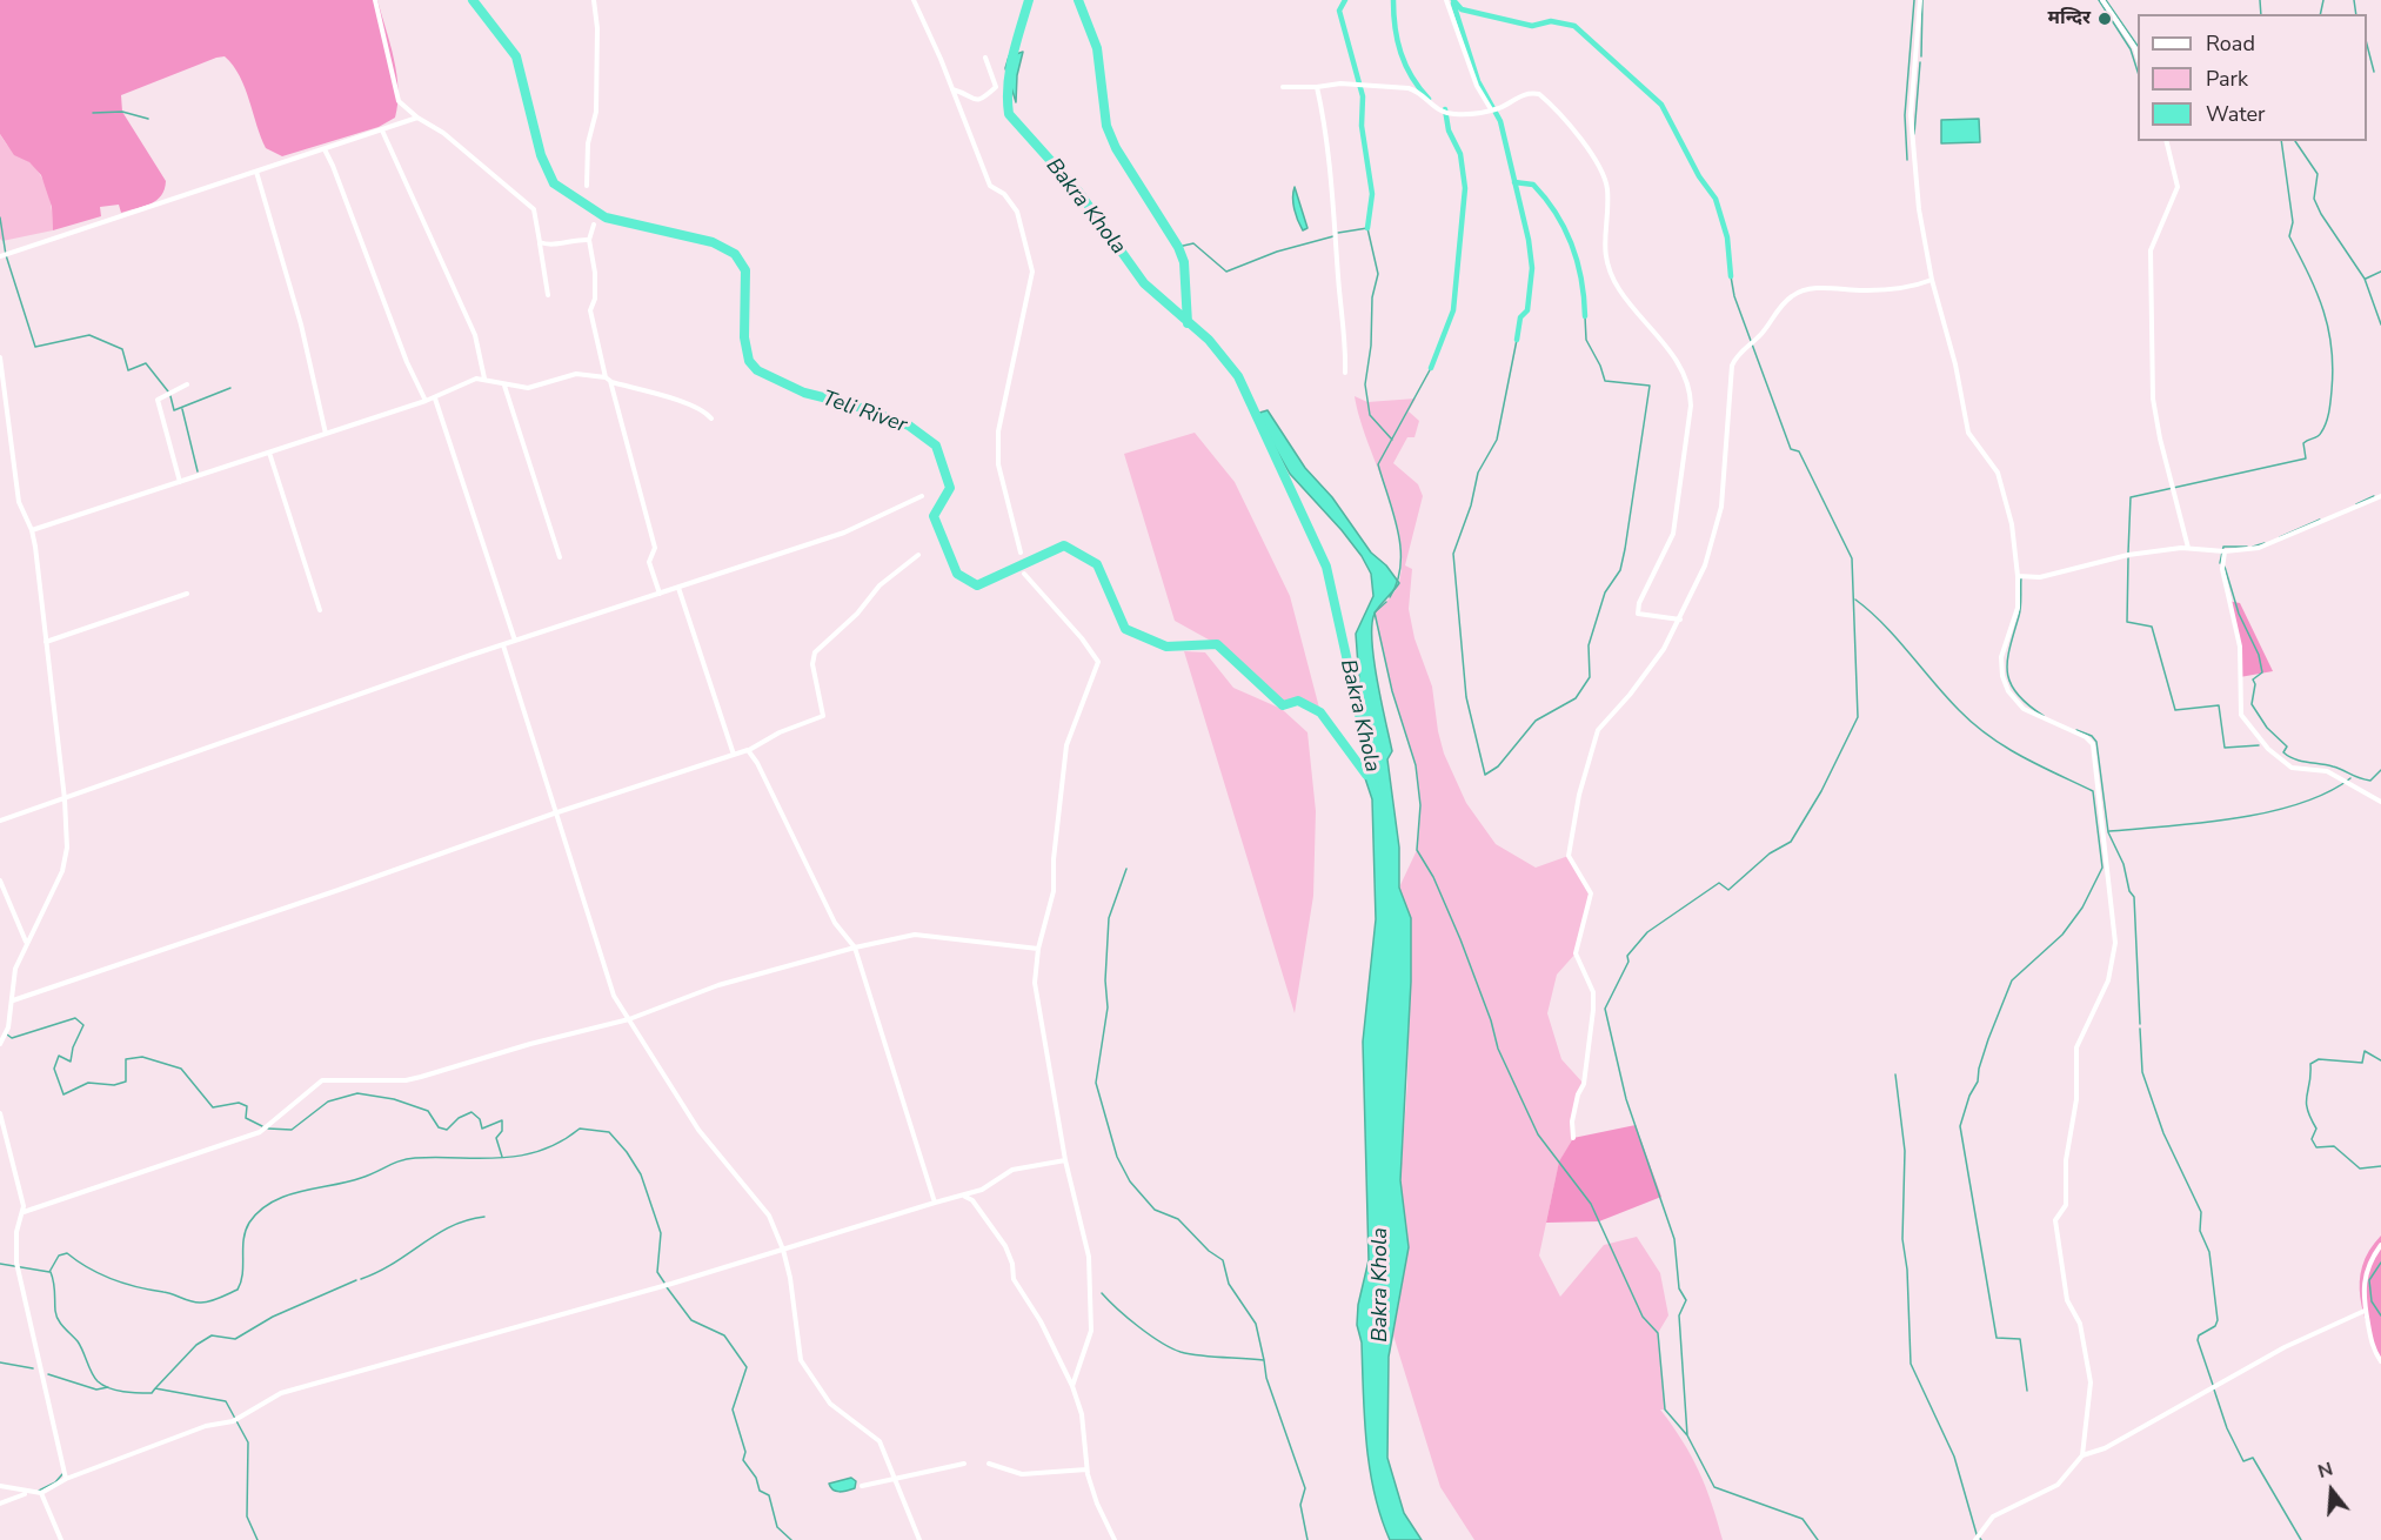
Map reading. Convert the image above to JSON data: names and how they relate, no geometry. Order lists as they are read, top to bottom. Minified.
{"water":["Bakra Khola","Teli River"],"places":["मन्दिर"],"legend":["Road","Park","Water"],"north":"top"}
